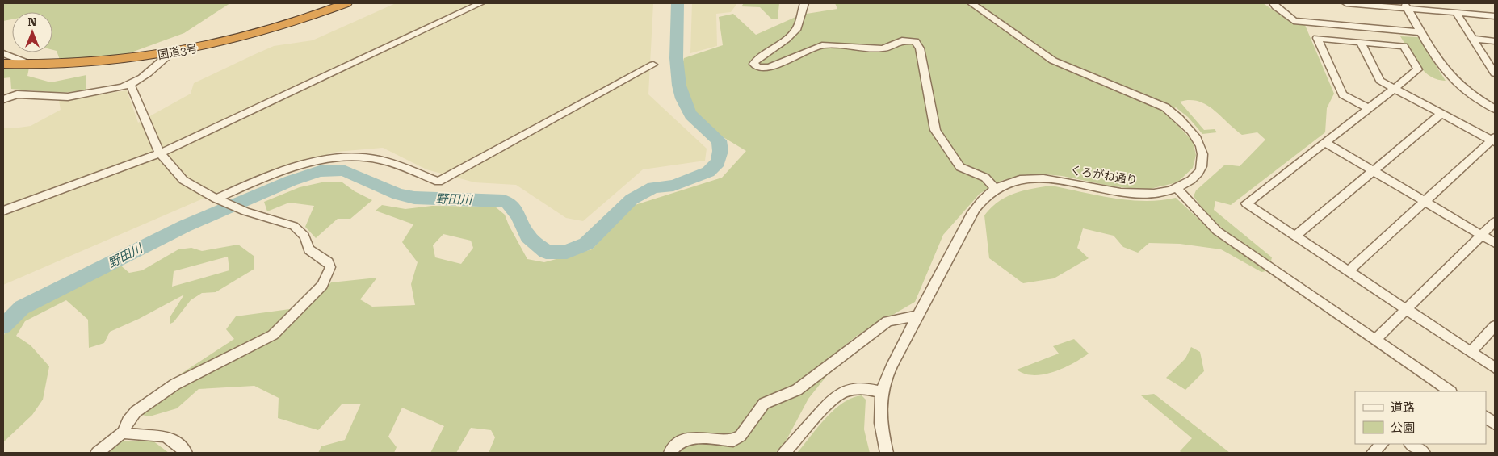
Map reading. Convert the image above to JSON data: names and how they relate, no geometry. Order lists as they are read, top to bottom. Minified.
{"streets":{"highway":["国道3号"],"street":["くろがね通り"]},"water":["野田川"],"legend":["道路","公園"],"north":"top"}
